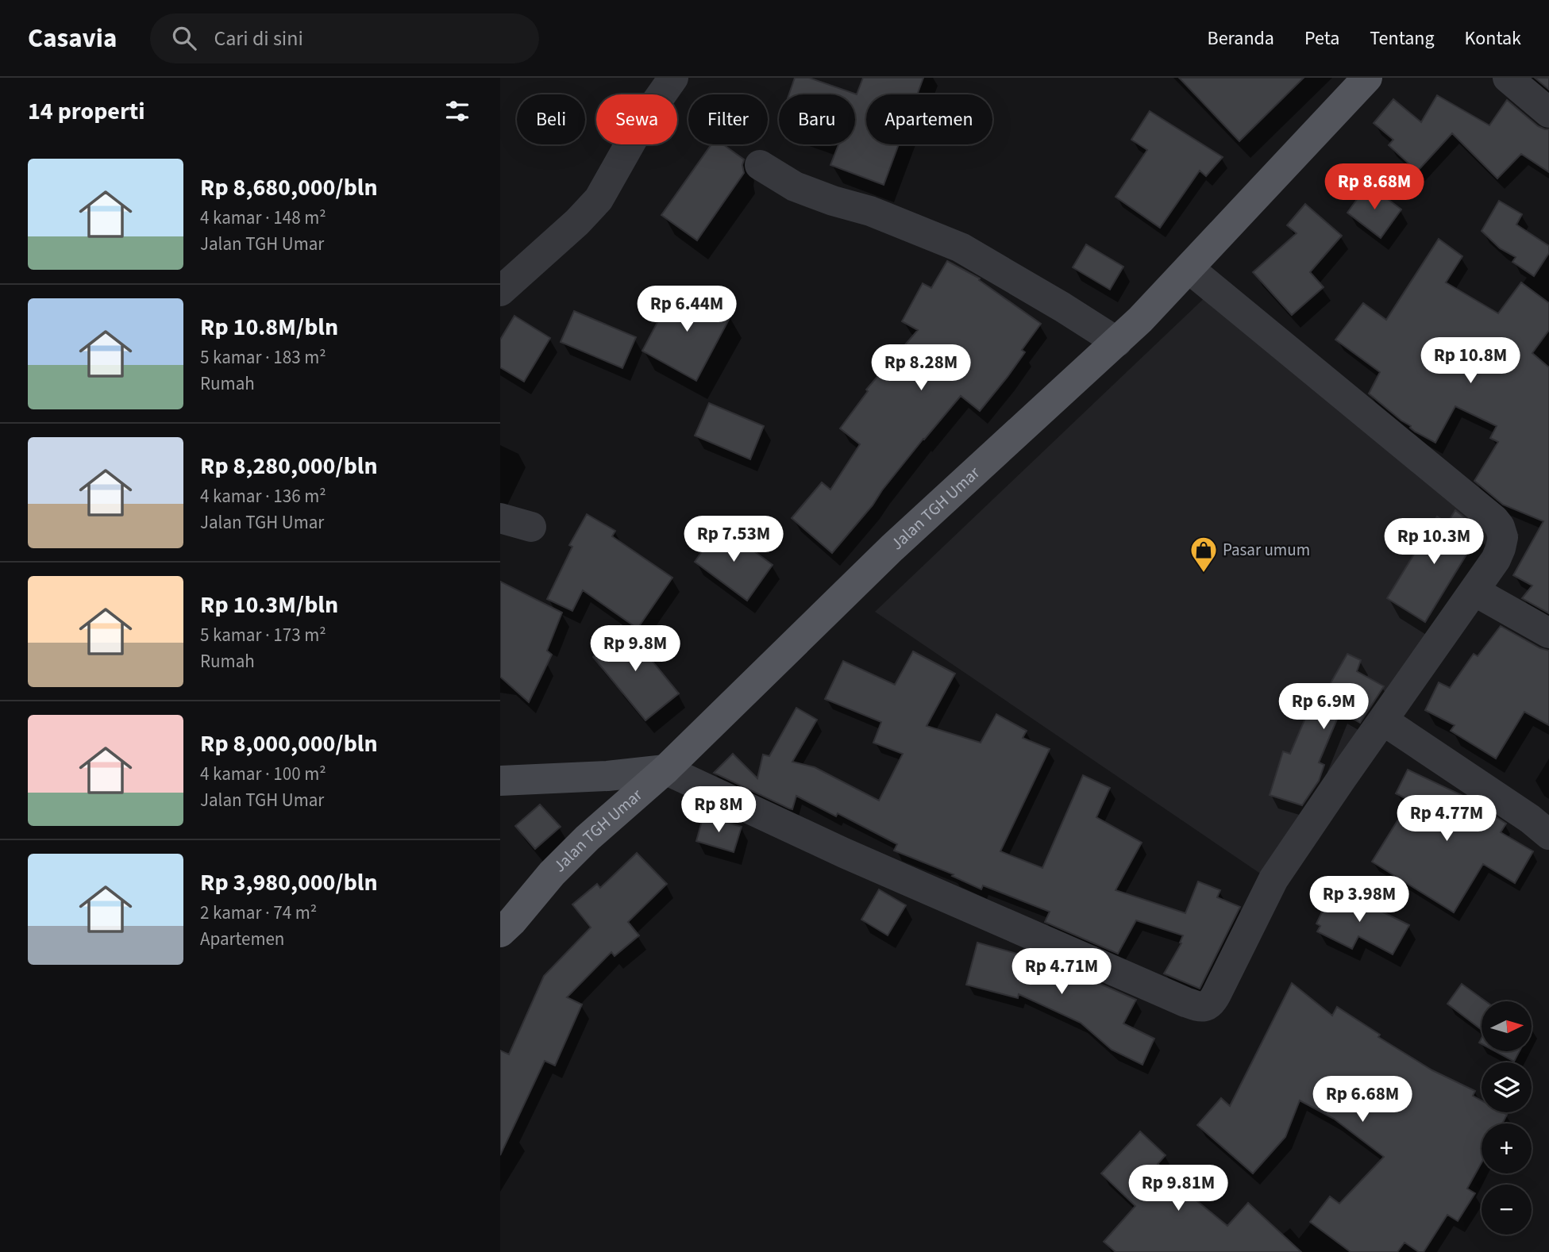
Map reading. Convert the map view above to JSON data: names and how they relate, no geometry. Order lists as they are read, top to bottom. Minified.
{"streets":{"main road":["Jalan TGH Umar"]},"places":{"shop":["Pasar umum"]},"north":"right","page":{"header":"Casavia","search":"Cari di sini","nav":["Beranda","Peta","Tentang","Kontak"],"heading":"14 properti","chip":["Beli","Sewa","Filter","Baru","Apartemen"],"list":[{"name":"Rp 8,680,000/bln","note":"4 kamar · 148 m² · Jalan TGH Umar"},{"name":"Rp 10.8M/bln","note":"5 kamar · 183 m² · Rumah"},{"name":"Rp 8,280,000/bln","note":"4 kamar · 136 m² · Jalan TGH Umar"},{"name":"Rp 10.3M/bln","note":"5 kamar · 173 m² · Rumah"},{"name":"Rp 8,000,000/bln","note":"4 kamar · 100 m² · Jalan TGH Umar"},{"name":"Rp 3,980,000/bln","note":"2 kamar · 74 m² · Apartemen"}],"price":["Rp 8.68M","Rp 6.44M","Rp 10.8M","Rp 8.28M","Rp 7.53M","Rp 10.3M","Rp 9.8M","Rp 6.9M","Rp 8M","Rp 4.77M","Rp 3.98M","Rp 4.71M","Rp 6.68M","Rp 9.81M"],"map_buttons":["+","−"]}}
